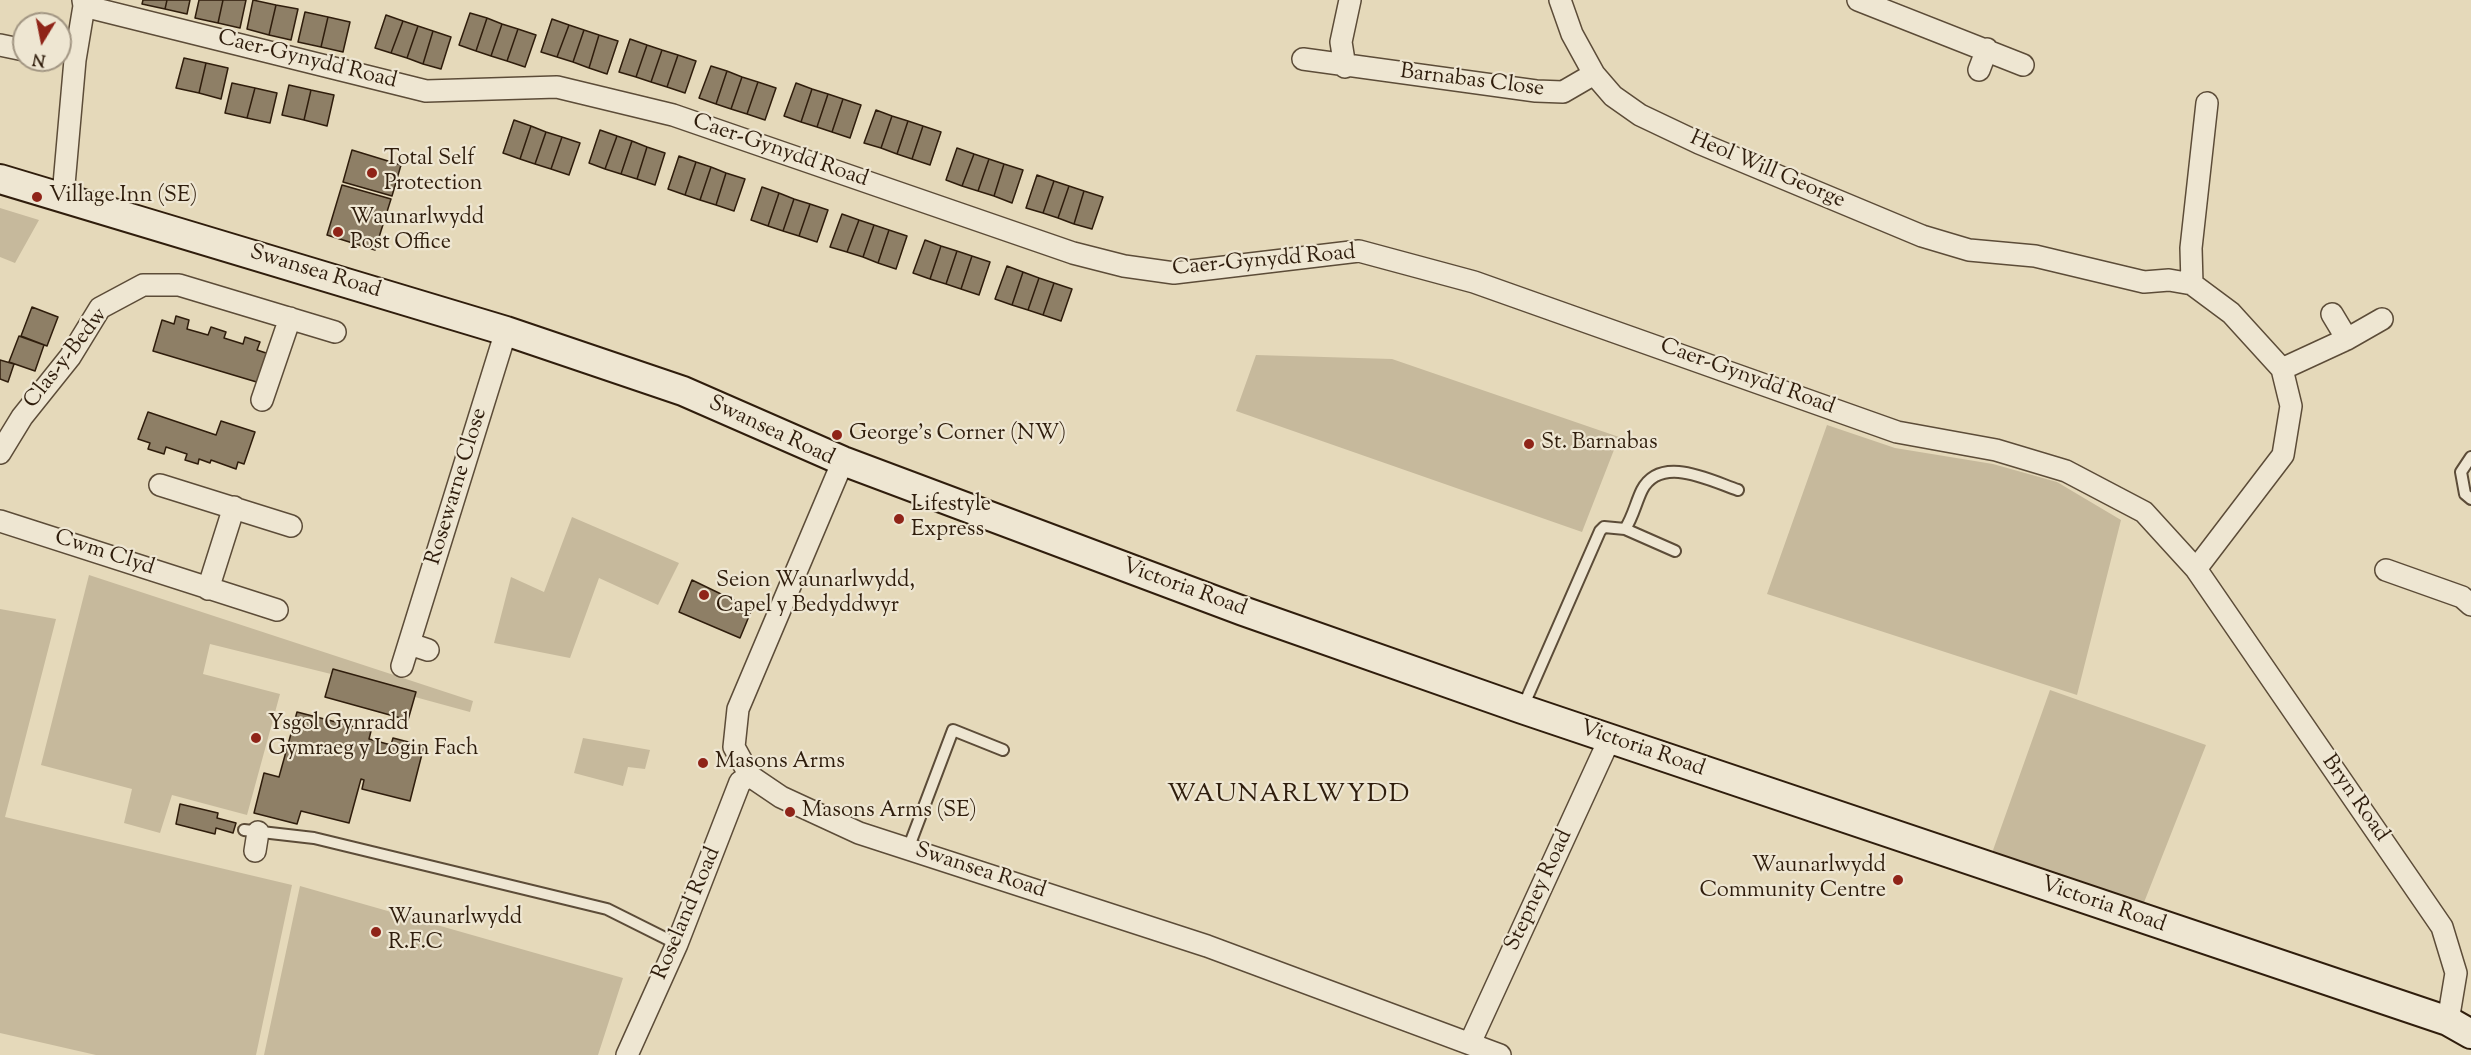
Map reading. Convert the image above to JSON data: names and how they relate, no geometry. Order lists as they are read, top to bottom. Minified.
{"streets":{"main road":["Swansea Road","Victoria Road"],"street":["Caer-Gynydd Road","Barnabas Close","Heol Will George","Clas-y-Bedw","Rosewarne Close","Cwm Clyd","Bryn Road","Stepney Road","Roseland Road"]},"crossings":[["Caer-Gynydd Road","Bryn Road"],["Barnabas Close","Heol Will George"],["Swansea Road","Rosewarne Close"],["Swansea Road","Victoria Road"],["Swansea Road","Stepney Road"],["Swansea Road","Roseland Road"],["Victoria Road","Bryn Road"],["Victoria Road","Stepney Road"]],"districts":["WAUNARLWYDD"],"places":["Total Self Protection","Village Inn (SE)","Waunarlwydd Post Office","George's Corner (NW)","St. Barnabas","Lifestyle Express","Seion Waunarlwydd, Capel y Bedyddwyr","Ysgol Gynradd Gymraeg y Login Fach","Masons Arms","Masons Arms (SE)","Waunarlwydd Community Centre","Waunarlwydd R.F.C"],"north":"bottom"}
